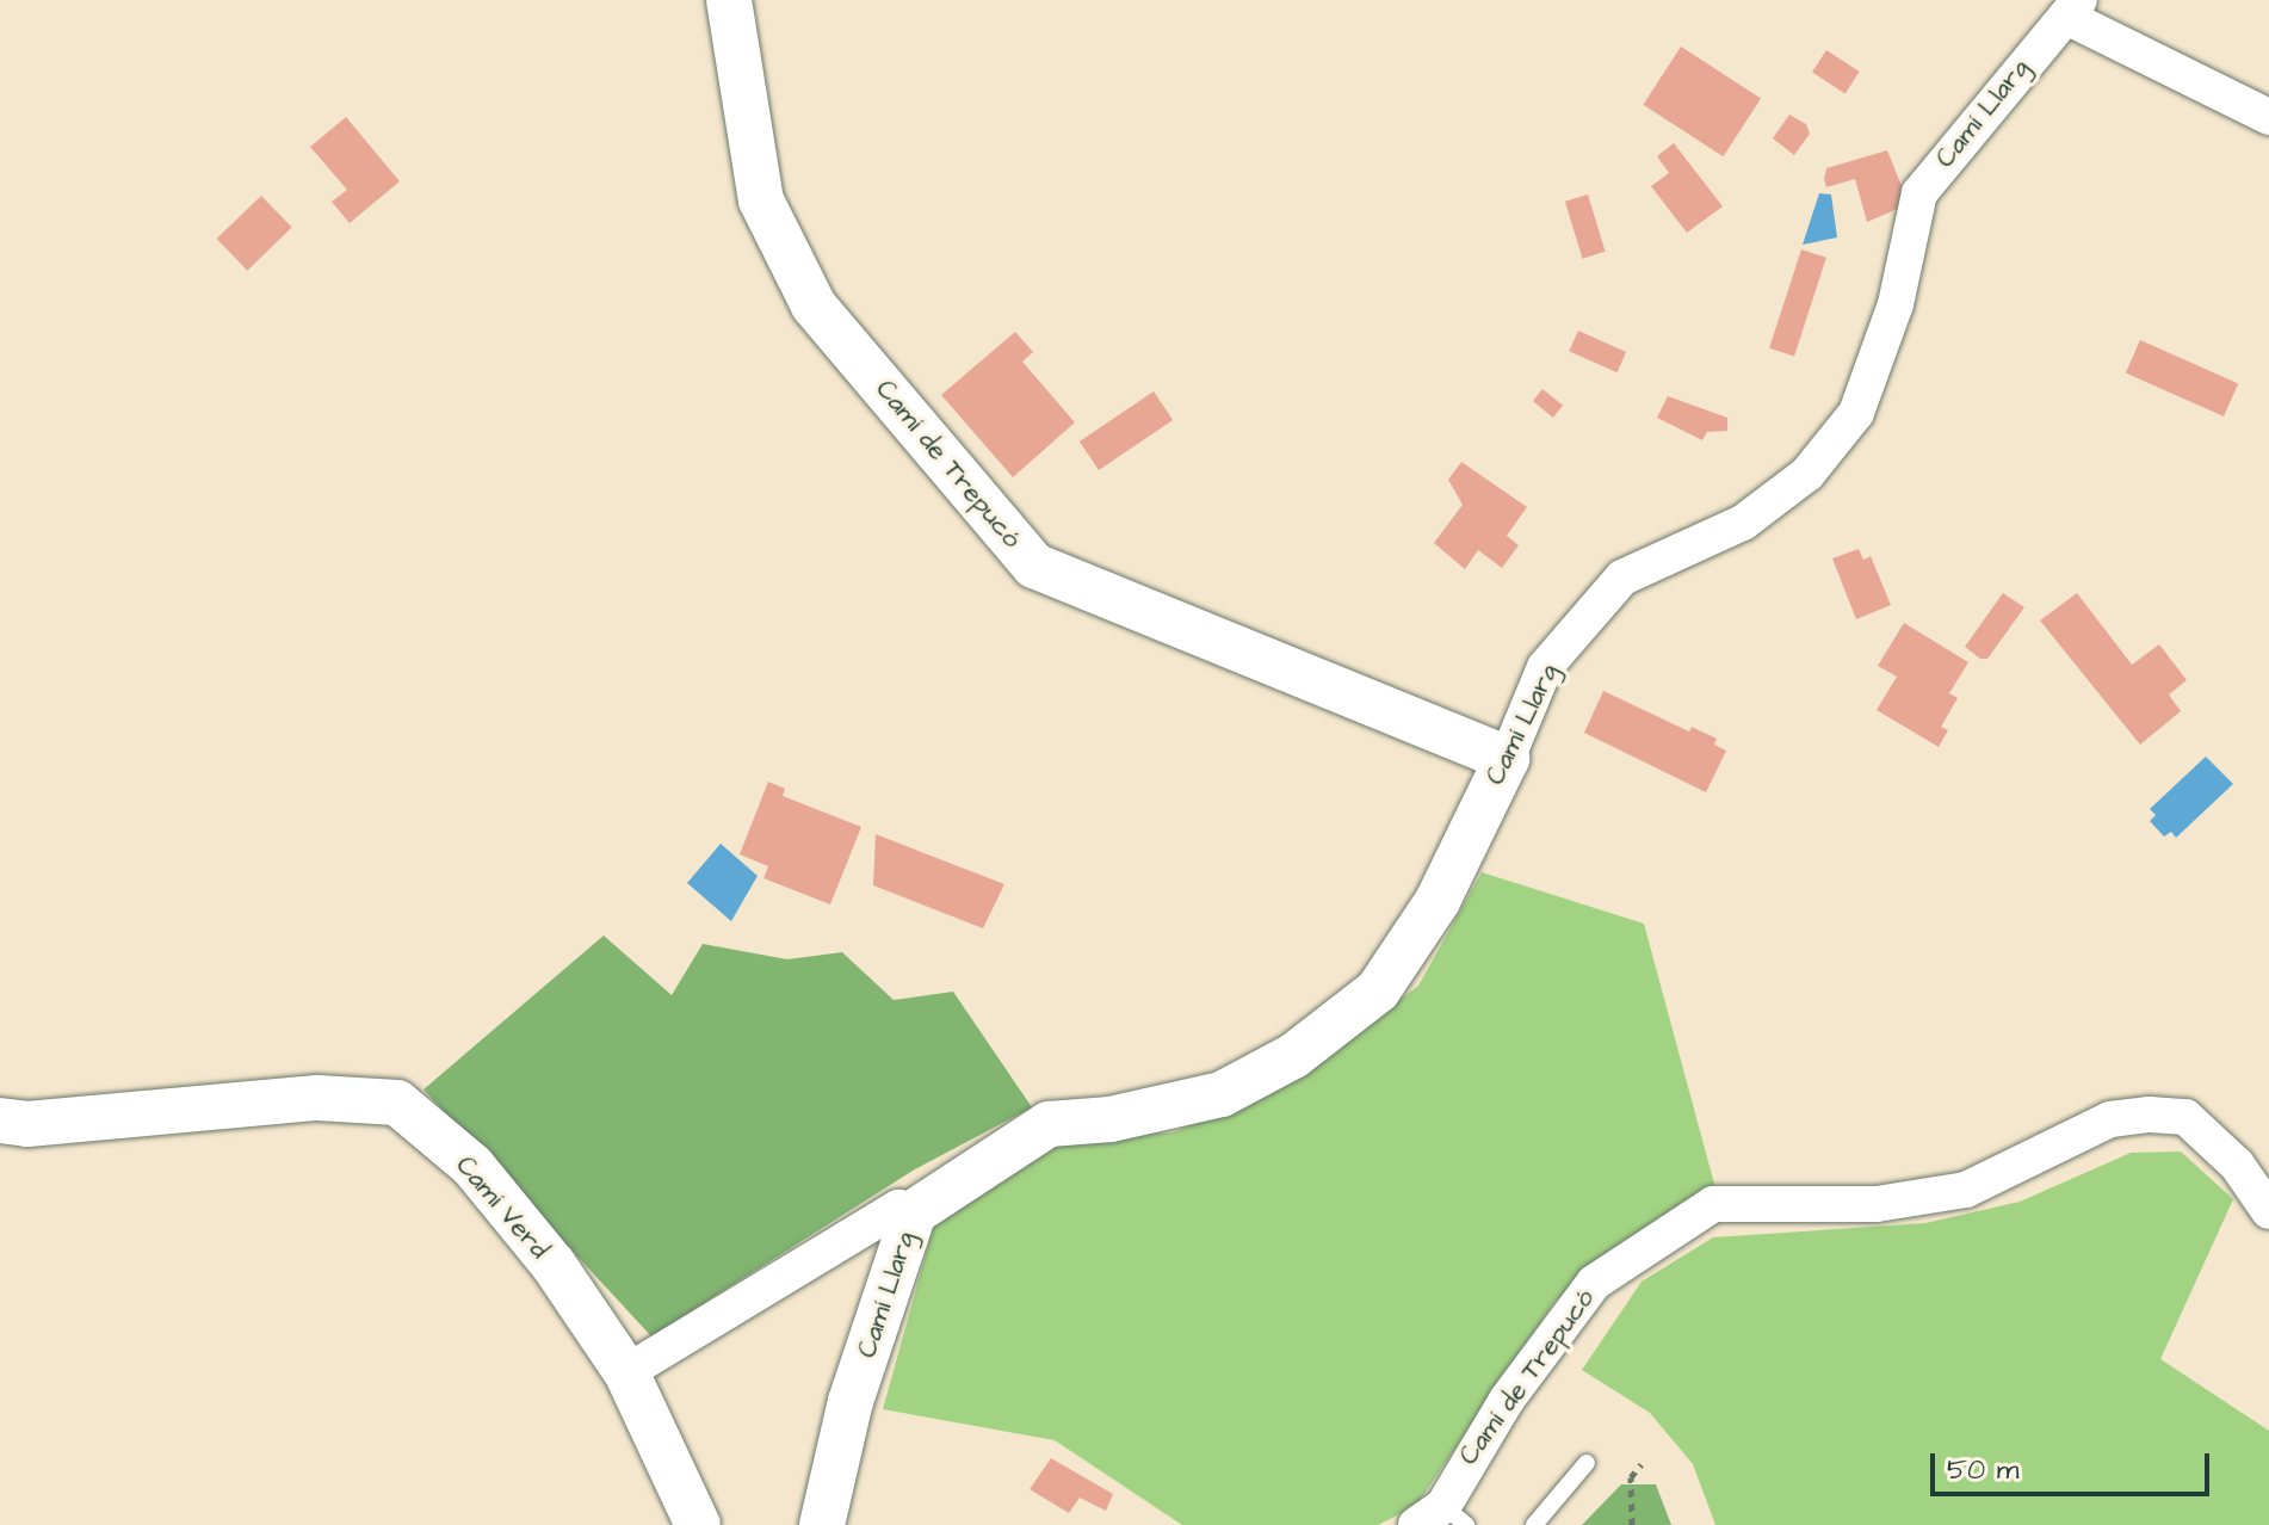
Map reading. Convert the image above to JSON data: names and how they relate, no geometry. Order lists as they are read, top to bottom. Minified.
{"streets":{"street":["Camí Llarg","Camí de Trepucó","Camí Verd"]},"crossings":[["Camí Llarg","Camí de Trepucó"]],"scale_bar":"50 m"}
